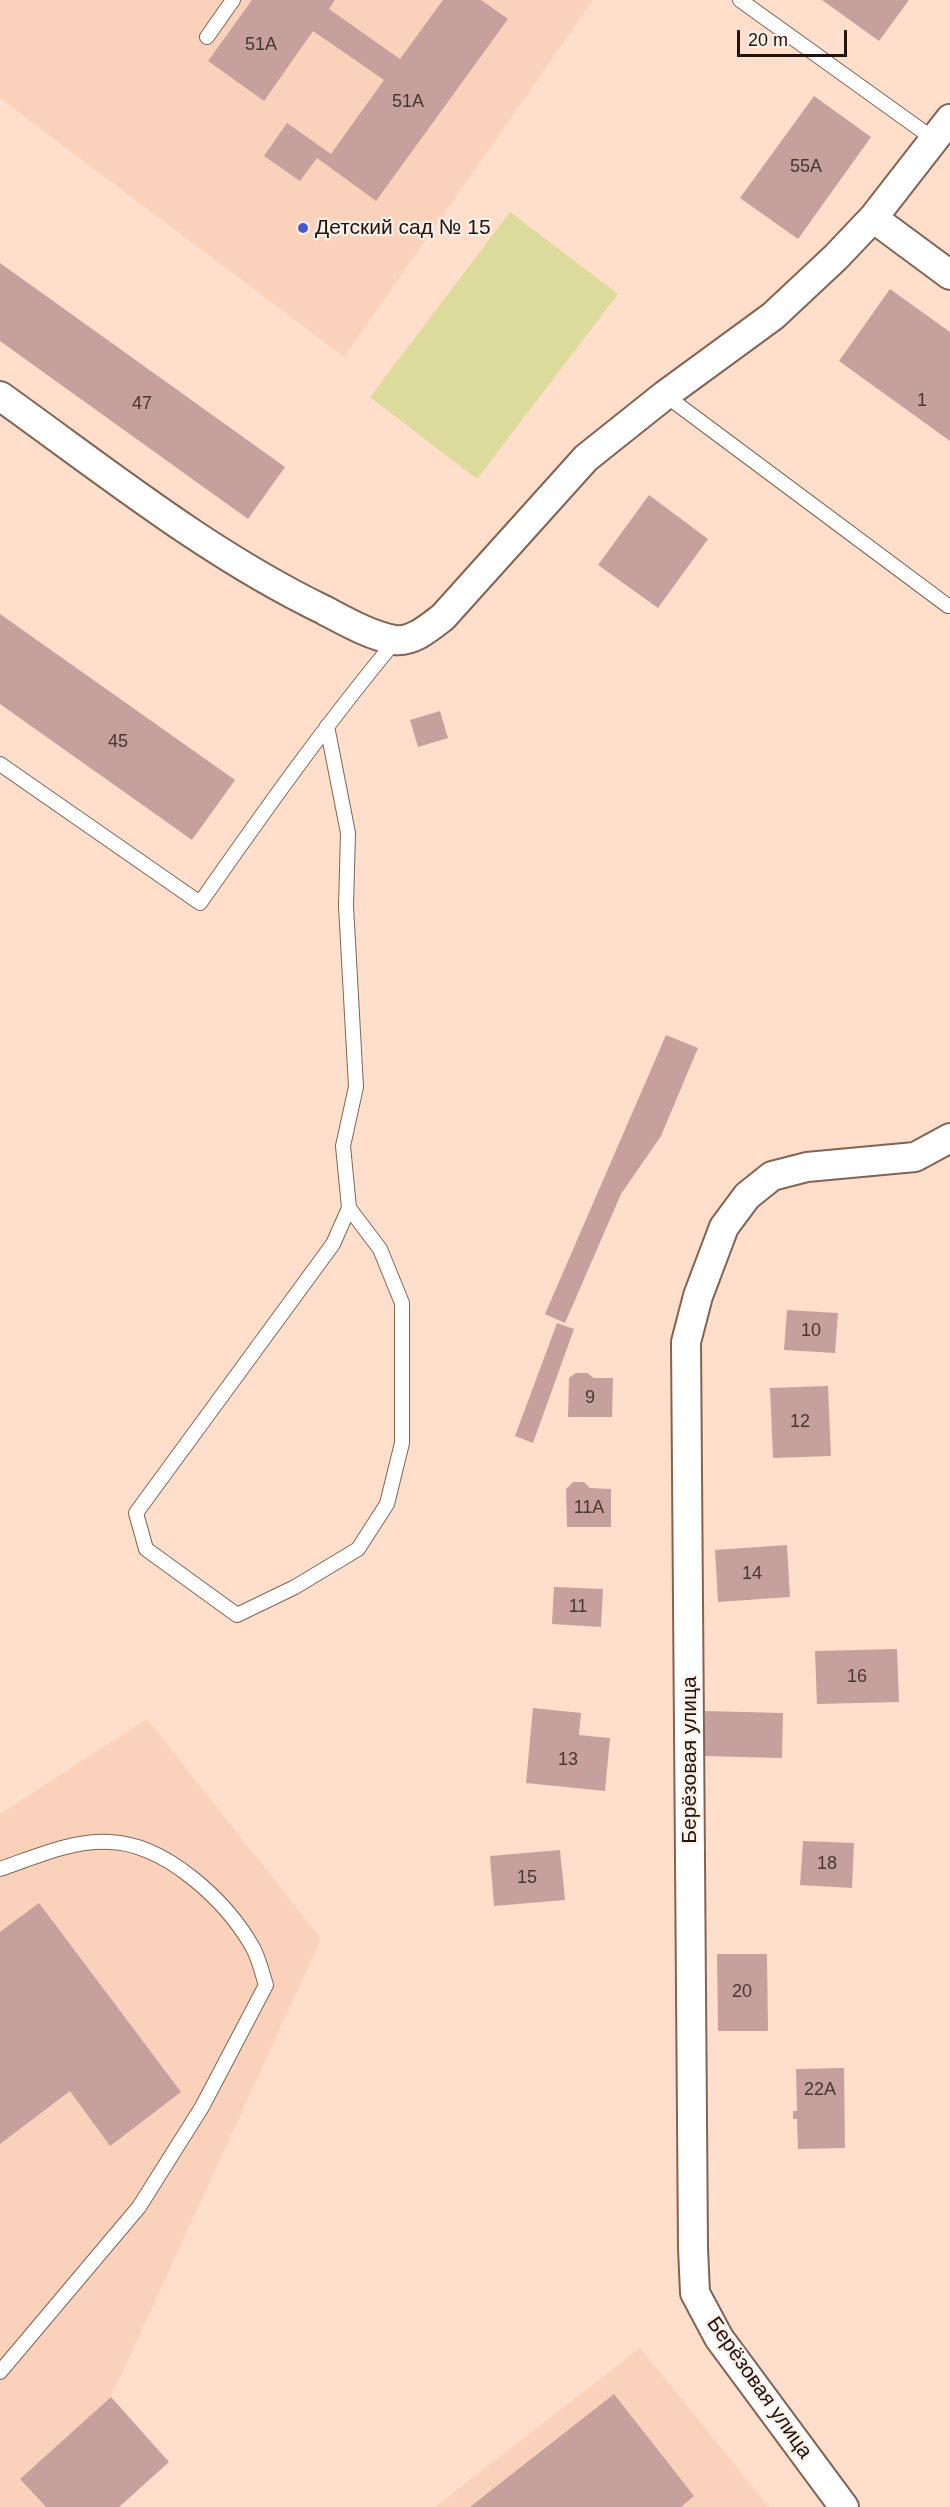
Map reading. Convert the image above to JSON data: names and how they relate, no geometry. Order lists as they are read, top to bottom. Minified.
{"streets":{"street":["Берёзовая улица"]},"places":["Детский сад № 15"],"house_numbers":["51А","51А","55А","1","47","45","10","9","12","11А","14","11","16","13","18","15","20","22А"],"scale_bar":"20 m"}
